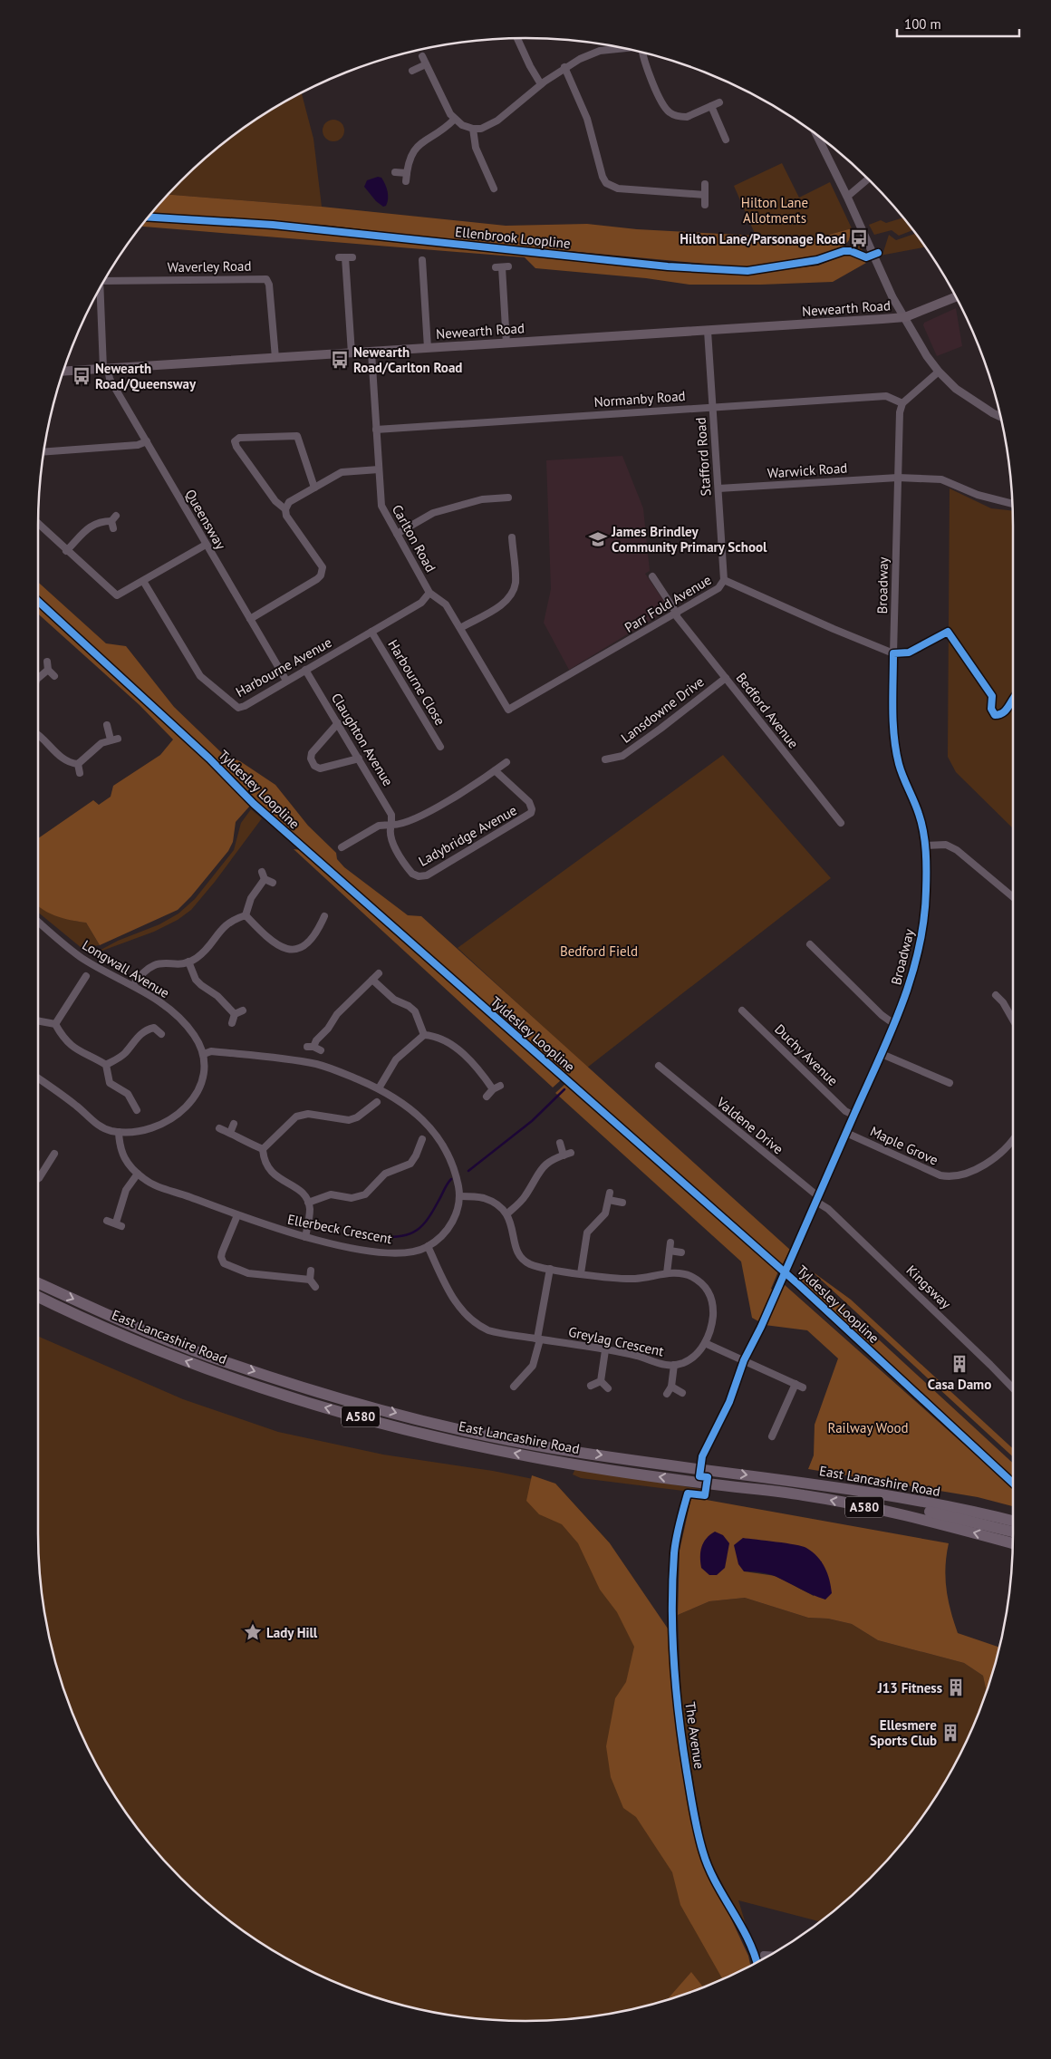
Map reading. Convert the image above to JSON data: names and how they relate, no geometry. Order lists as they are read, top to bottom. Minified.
{"streets":{"highway":["East Lancashire Road","A580"],"main road":["Newearth Road"],"street":["Waverley Road","Normanby Road","Stafford Road","Warwick Road","Queensway","Carlton Road","Broadway","Parr Fold Avenue","Harbourne Avenue","Harbourne Close","Lansdowne Drive","Bedford Avenue","Claughton Avenue","Ladybridge Avenue","Longwall Avenue","Duchy Avenue","Valdene Drive","Maple Grove","Ellerbeck Crescent","Kingsway","Greylag Crescent"],"cycle path":["Ellenbrook Loopline","Tyldesley Loopline"]},"crossings":[["Waverley Road","Newearth Road"],["Newearth Road","Stafford Road"],["Newearth Road","Queensway"],["Newearth Road","Carlton Road"],["Normanby Road","Stafford Road"],["Normanby Road","Carlton Road"],["Normanby Road","Broadway"],["Stafford Road","Warwick Road"],["Stafford Road","Parr Fold Avenue"],["Warwick Road","Broadway"],["Queensway","Harbourne Avenue"],["Carlton Road","Parr Fold Avenue"],["Carlton Road","Harbourne Avenue"],["Broadway","Parr Fold Avenue"],["Broadway","Duchy Avenue"],["Broadway","Valdene Drive"],["Broadway","Maple Grove"],["Broadway","Kingsway"],["Parr Fold Avenue","Bedford Avenue"],["Harbourne Avenue","Harbourne Close"],["Harbourne Avenue","Claughton Avenue"],["Lansdowne Drive","Bedford Avenue"],["Claughton Avenue","Ladybridge Avenue"],["Longwall Avenue","Ellerbeck Crescent"],["Valdene Drive","Kingsway"],["Ellerbeck Crescent","Greylag Crescent"]],"parks":["Hilton Lane Allotments","Bedford Field","Railway Wood"],"places":{"bus stop":["Hilton Lane/Parsonage Road","Newearth Road/Carlton Road","Newearth Road/Queensway"],"school or university":["James Brindley Community Primary School"],"building":["Casa Damo","J13 Fitness","Ellesmere Sports Club"],"place":["Lady Hill"]},"scale_bar":"100 m"}
